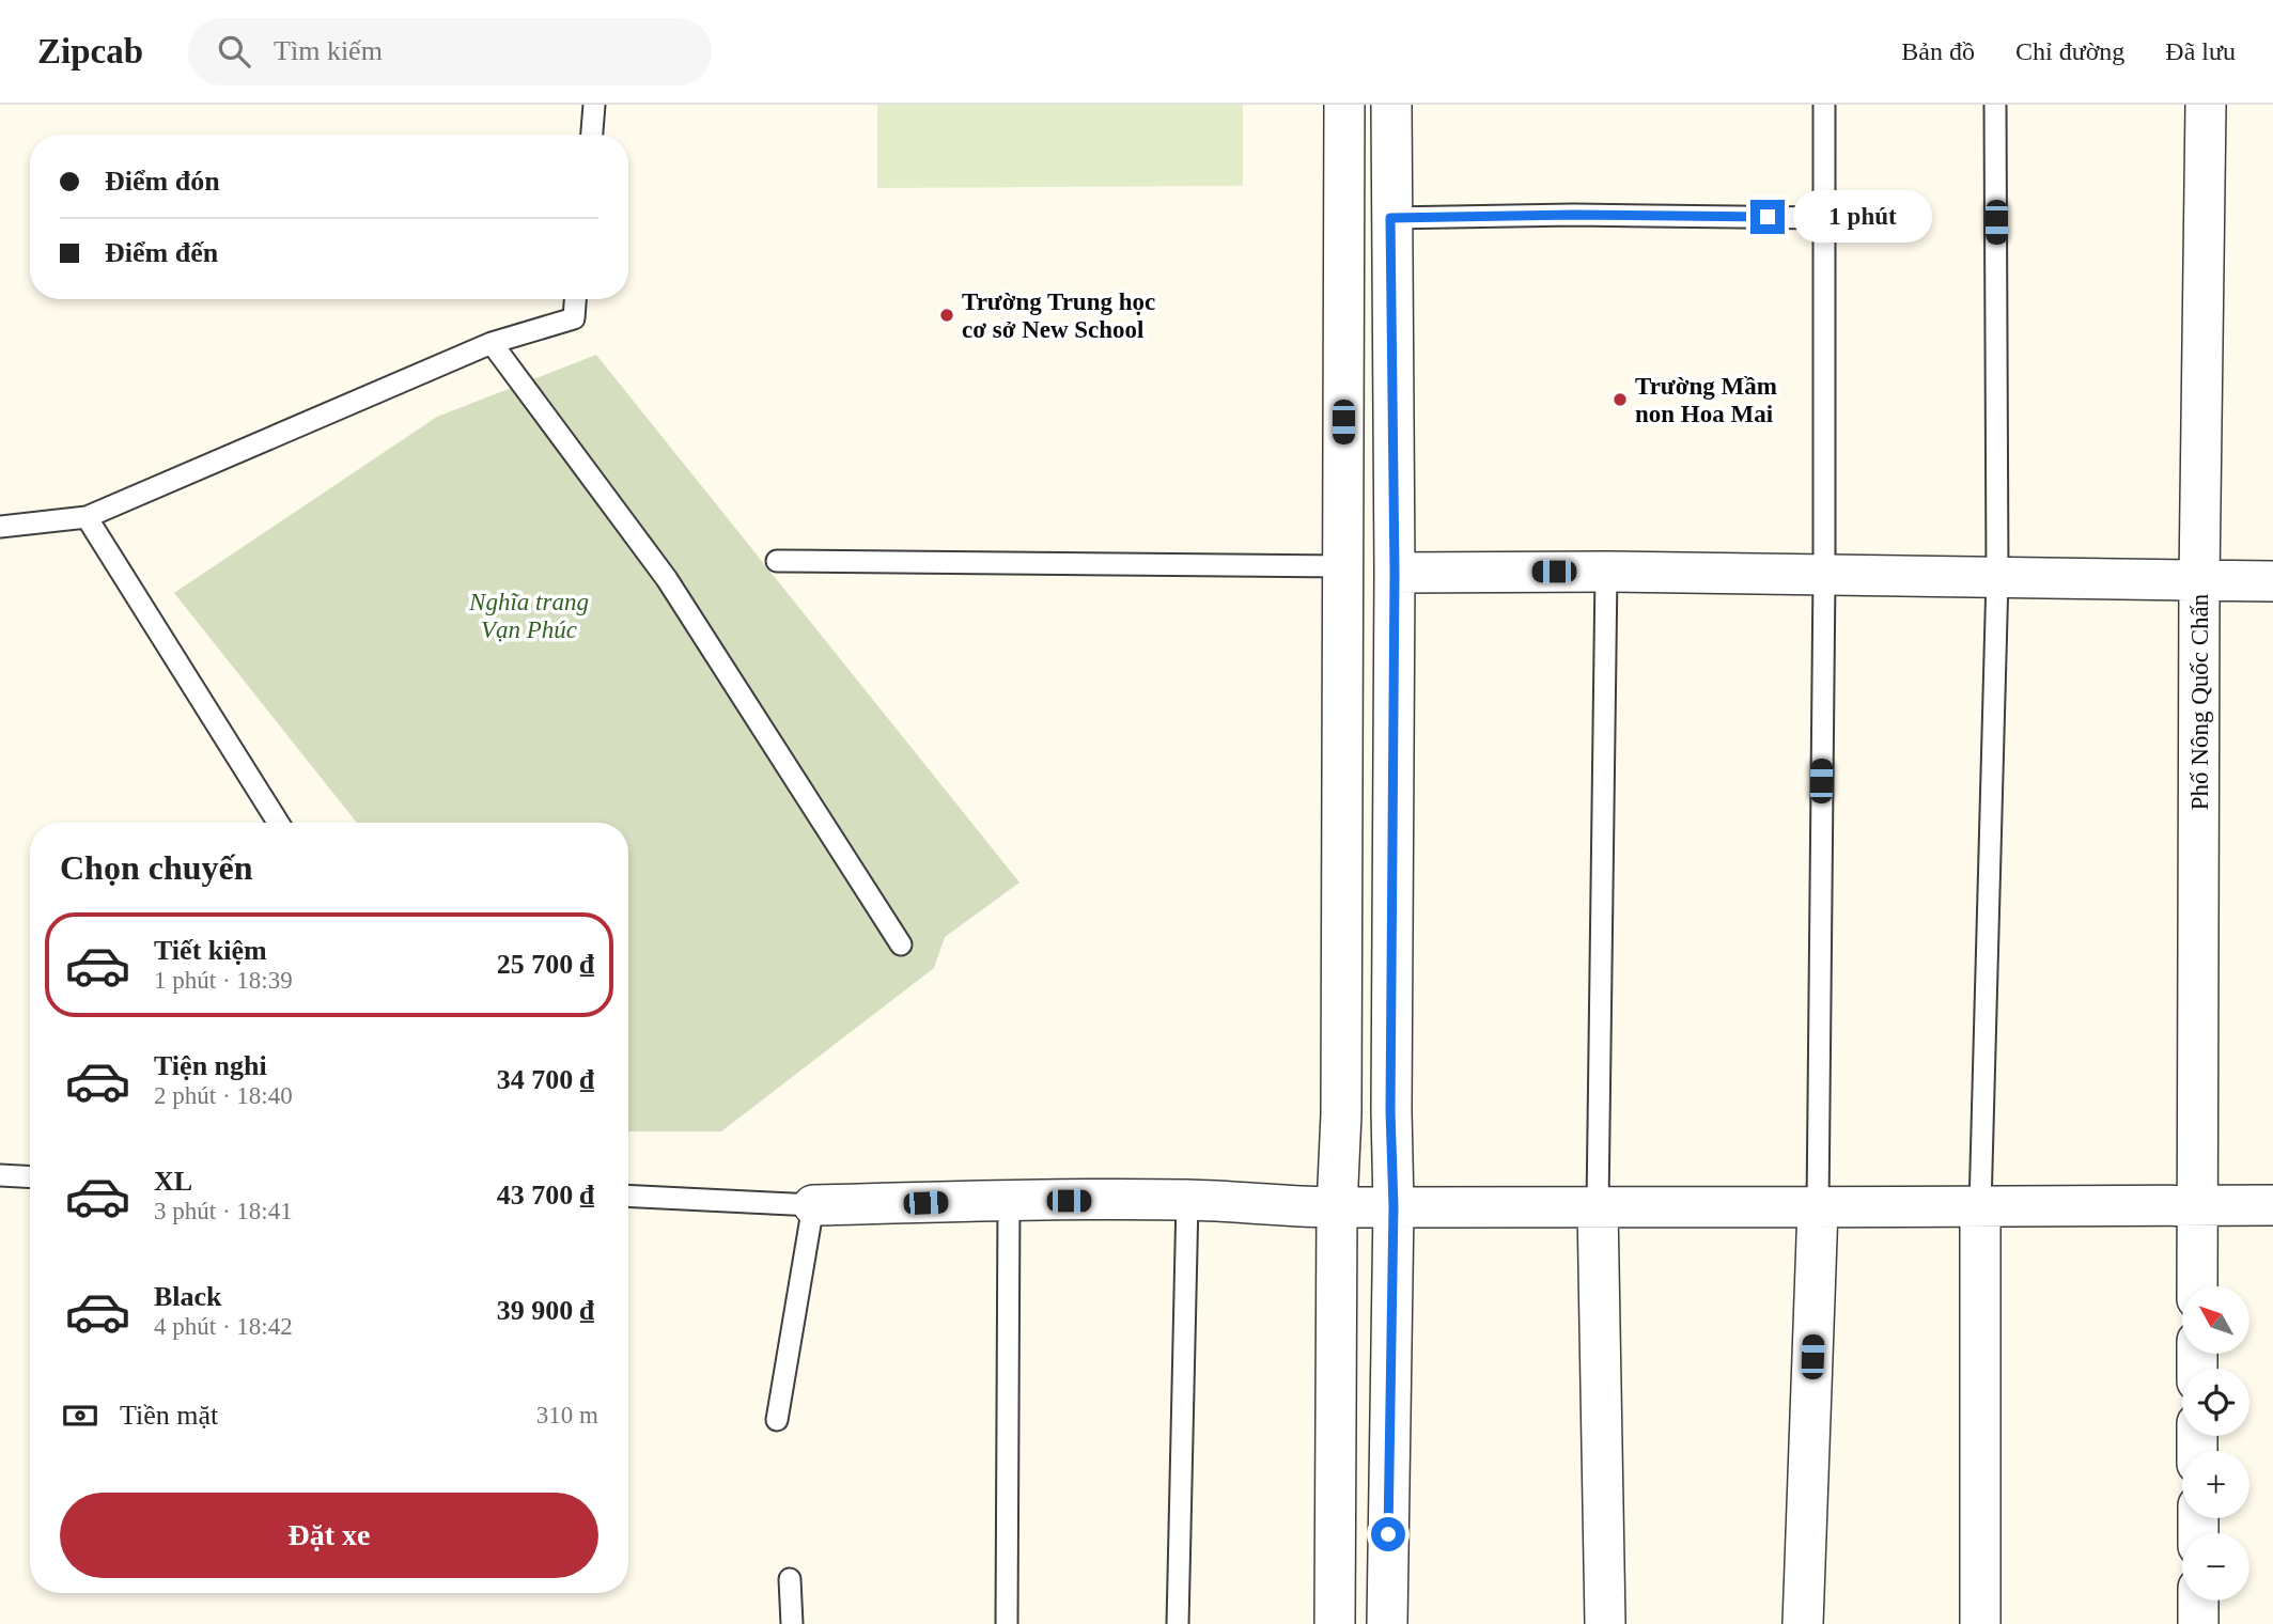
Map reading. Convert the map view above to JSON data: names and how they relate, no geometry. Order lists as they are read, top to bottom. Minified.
{"streets":{"street":["Phố Nông Quốc Chấn"]},"parks":["Nghĩa trang Vạn Phúc"],"places":["Trường Trung học cơ sở New School","Trường Mầm non Hoa Mai"],"north":"top left","page":{"header":"Zipcab","search":"Tìm kiếm","nav":["Bản đồ","Chỉ đường","Đã lưu"],"banner":["Điểm đón","Điểm đến"],"bubble":"1 phút","heading":"Chọn chuyến","list":[{"name":"Tiết kiệm","note":"1 phút · 18:39","value":"25 700 ₫"},{"name":"Tiện nghi","note":"2 phút · 18:40","value":"34 700 ₫"},{"name":"XL","note":"3 phút · 18:41","value":"43 700 ₫"},{"name":"Black","note":"4 phút · 18:42","value":"39 900 ₫"}],"map_buttons":["+","−"],"pay":["Tiền mặt","310 m"],"buttons":"Đặt xe"}}
